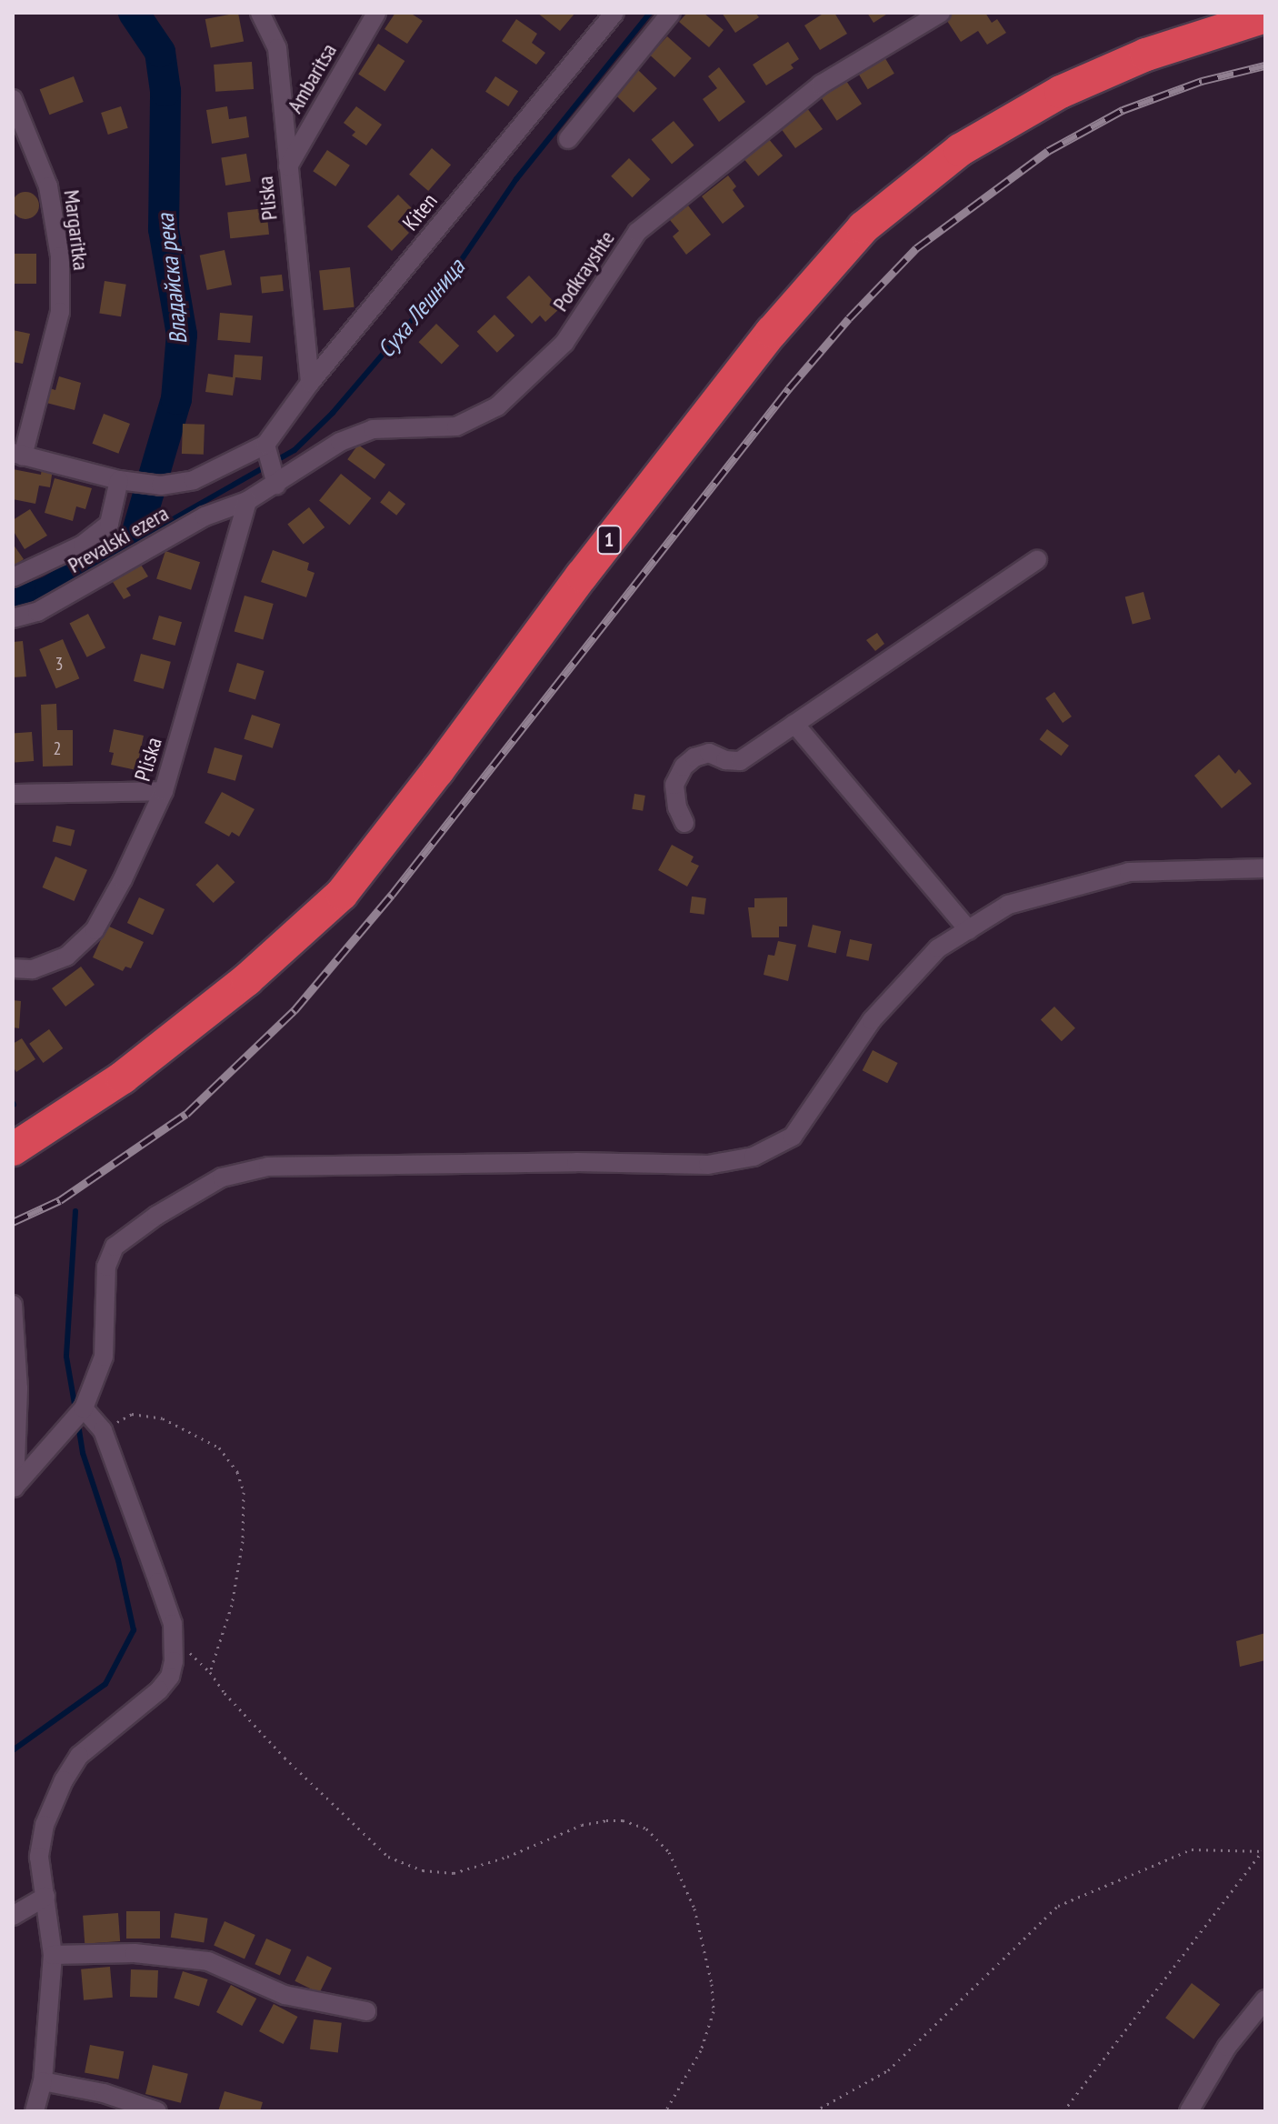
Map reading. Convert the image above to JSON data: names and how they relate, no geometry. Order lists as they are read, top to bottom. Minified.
{"streets":{"highway":["1"],"street":["Ambaritsa","Pliska","Kiten","Margaritka","Podkrayshte","Prevalski ezera"]},"crossings":[["Ambaritsa","Pliska"],["Pliska","Kiten"],["Pliska","Podkrayshte"],["Pliska","Prevalski ezera"],["Podkrayshte","Prevalski ezera"]],"water":["Владайска река","Суха Лешница"],"house_numbers":["3","2"]}
